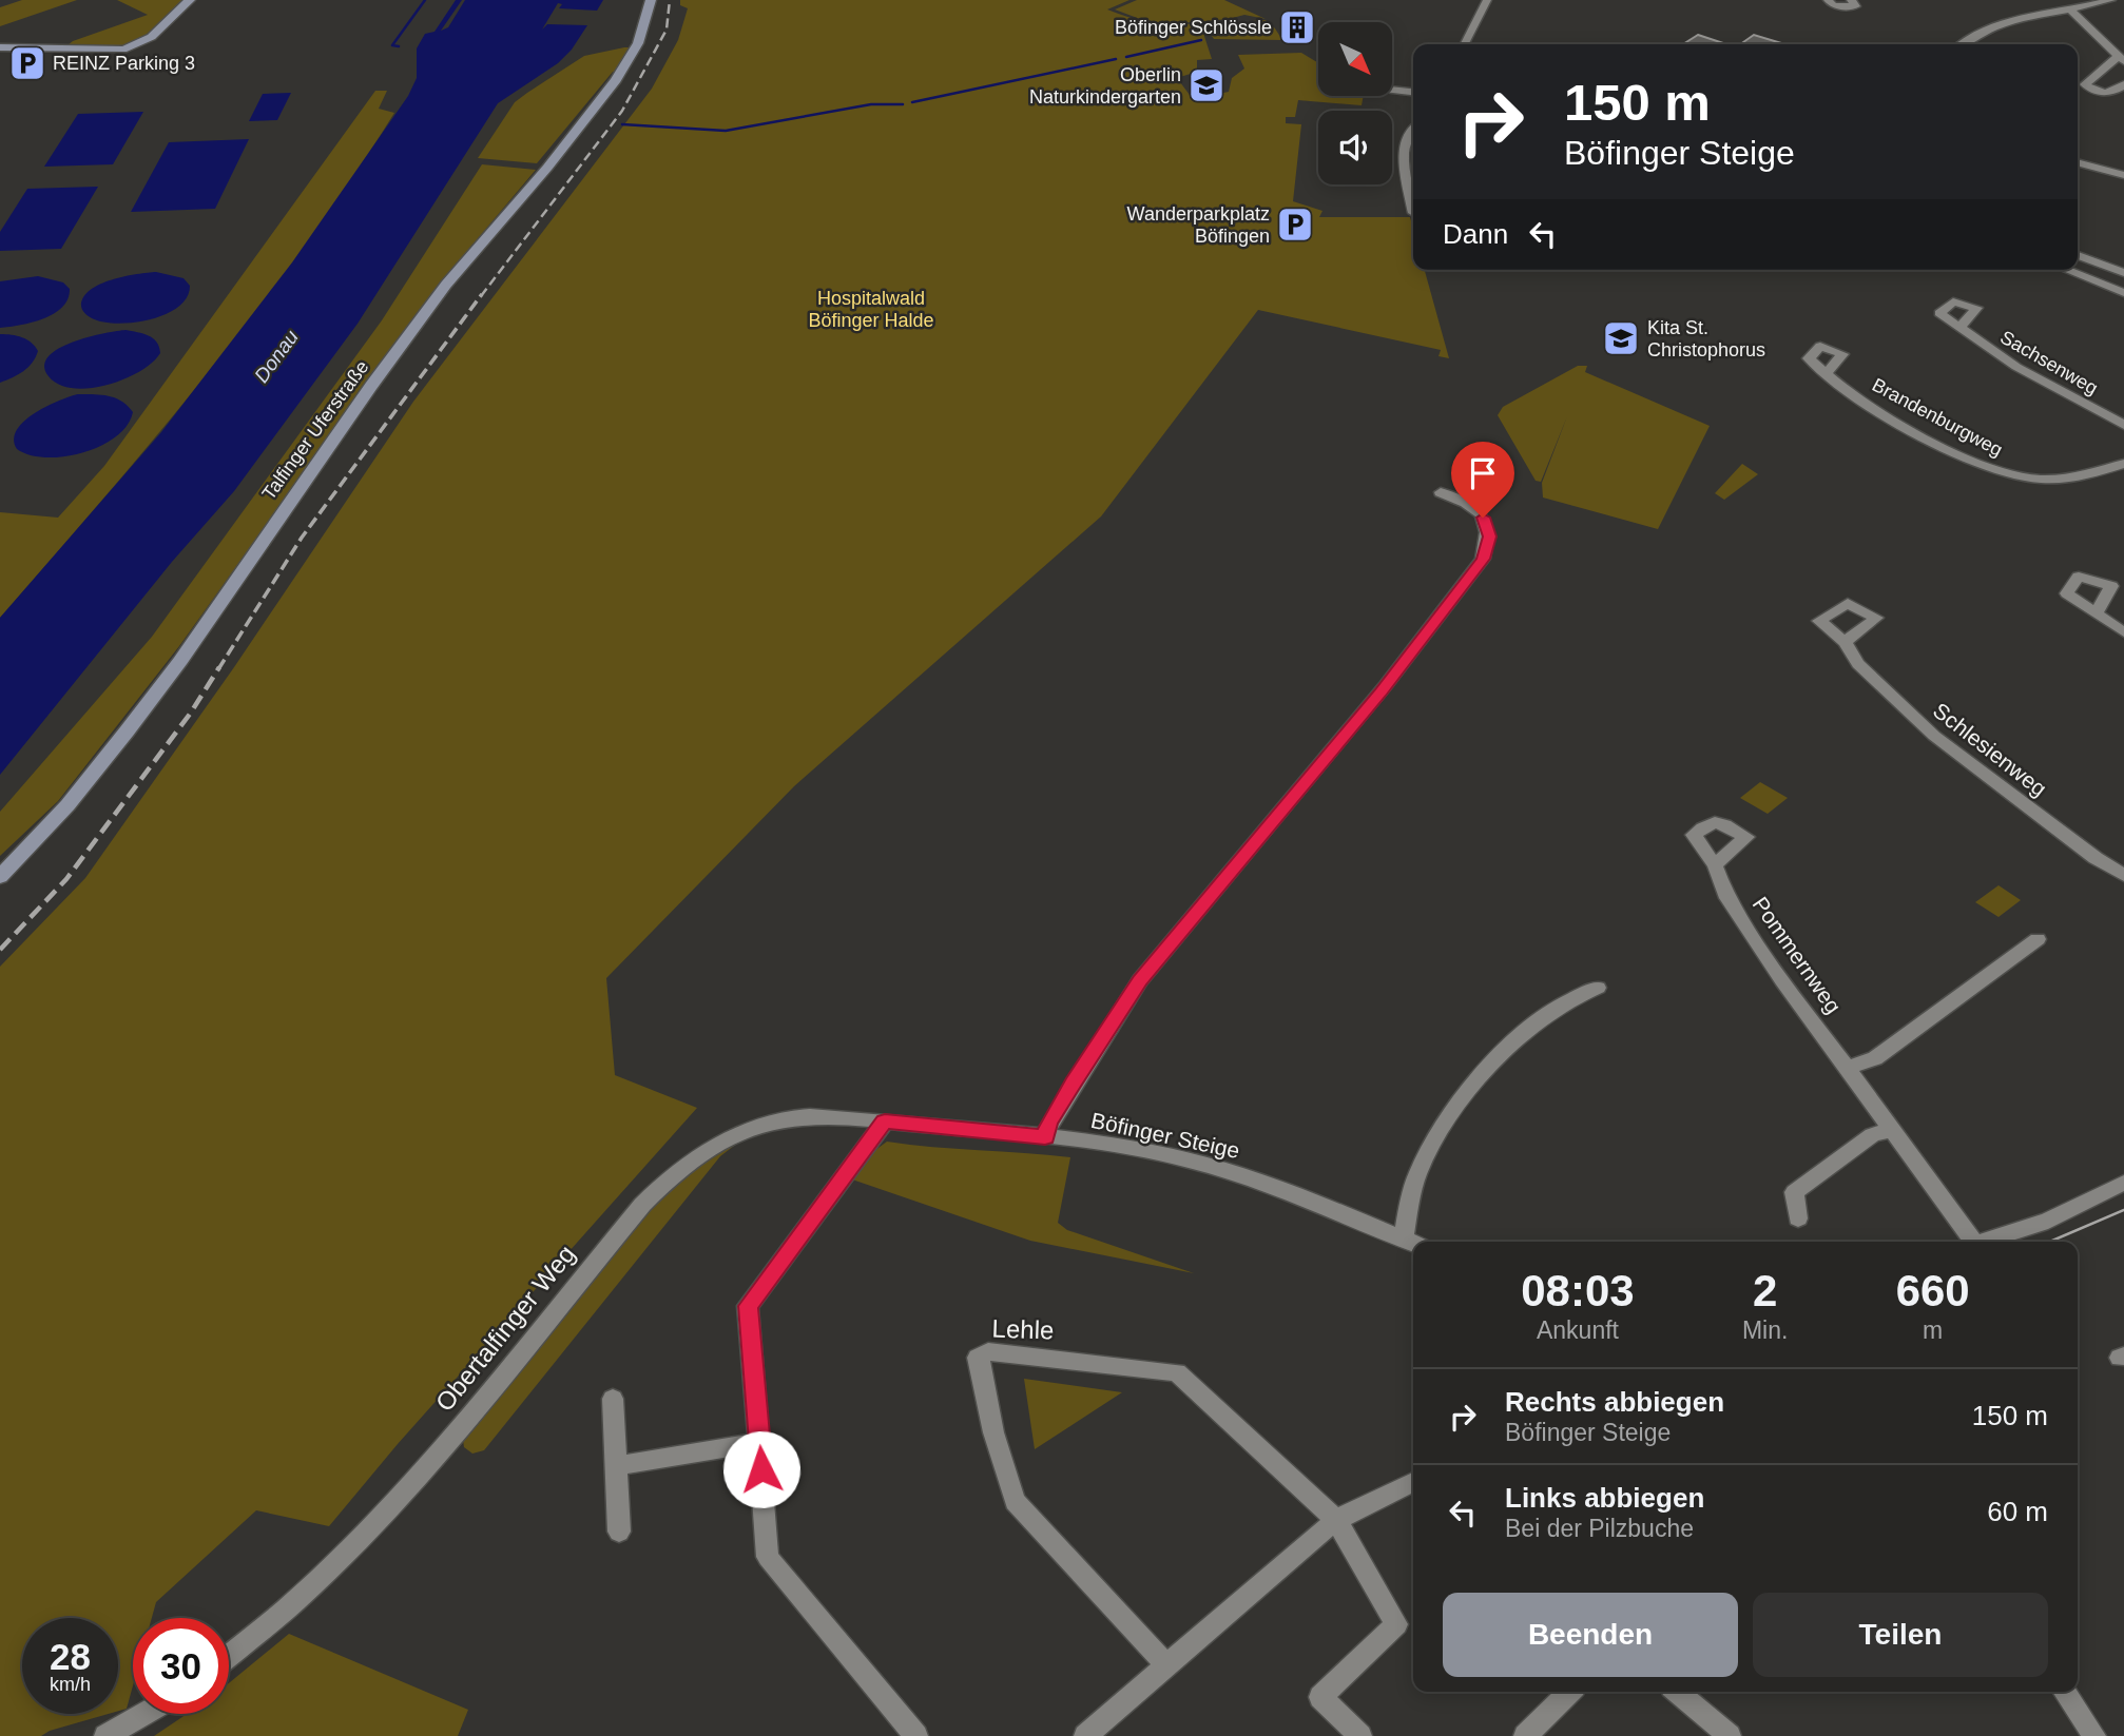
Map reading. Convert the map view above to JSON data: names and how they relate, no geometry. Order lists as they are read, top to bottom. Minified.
{"streets":{"street":["Sachsenweg","Brandenburgweg","Talfinger Uferstraße","Schlesienweg","Pommernweg","Böfinger Steige","Obertalfinger Weg","Lehle"]},"crossings":[["Böfinger Steige","Obertalfinger Weg"]],"water":["Donau"],"parks":["Hospitalwald Böfinger Halde"],"places":{"building":["Böfinger Schlössle"],"parking":["REINZ Parking 3","Wanderparkplatz Böfingen"],"school or university":["Oberlin Naturkindergarten","Kita St. Christophorus"]},"north":"bottom right","page":{"turn":["150 m","Böfinger Steige"],"then":"Dann","eta":["08:03","Ankunft","2","Min.","660","m"],"list":[{"name":"Rechts abbiegen","note":"Böfinger Steige","value":"150 m"},{"name":"Links abbiegen","note":"Bei der Pilzbuche","value":"60 m"}],"buttons":["Beenden","Teilen"],"speed":"28 km/h","limit":"30"}}
